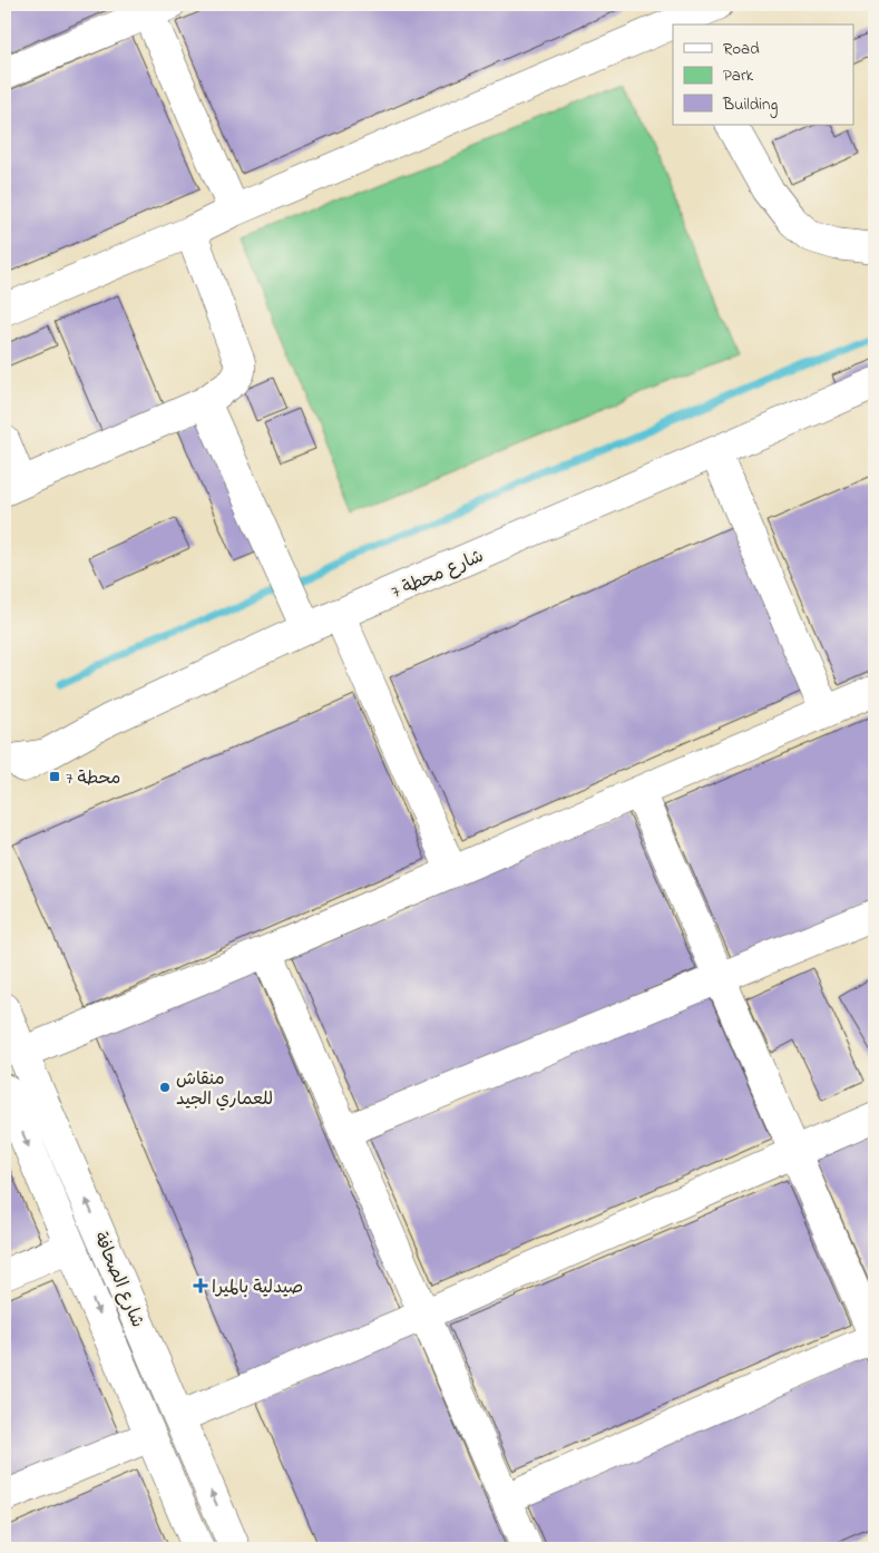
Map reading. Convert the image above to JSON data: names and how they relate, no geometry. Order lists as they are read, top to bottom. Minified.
{"streets":{"street":["شارع محطة 7","شارع الصحافة"]},"places":{"transit":["محطة 7"],"other":["منقاش للعماري الجيد"],"health":["صيدلية بالميرا"]},"legend":["Road","Park","Building"]}
